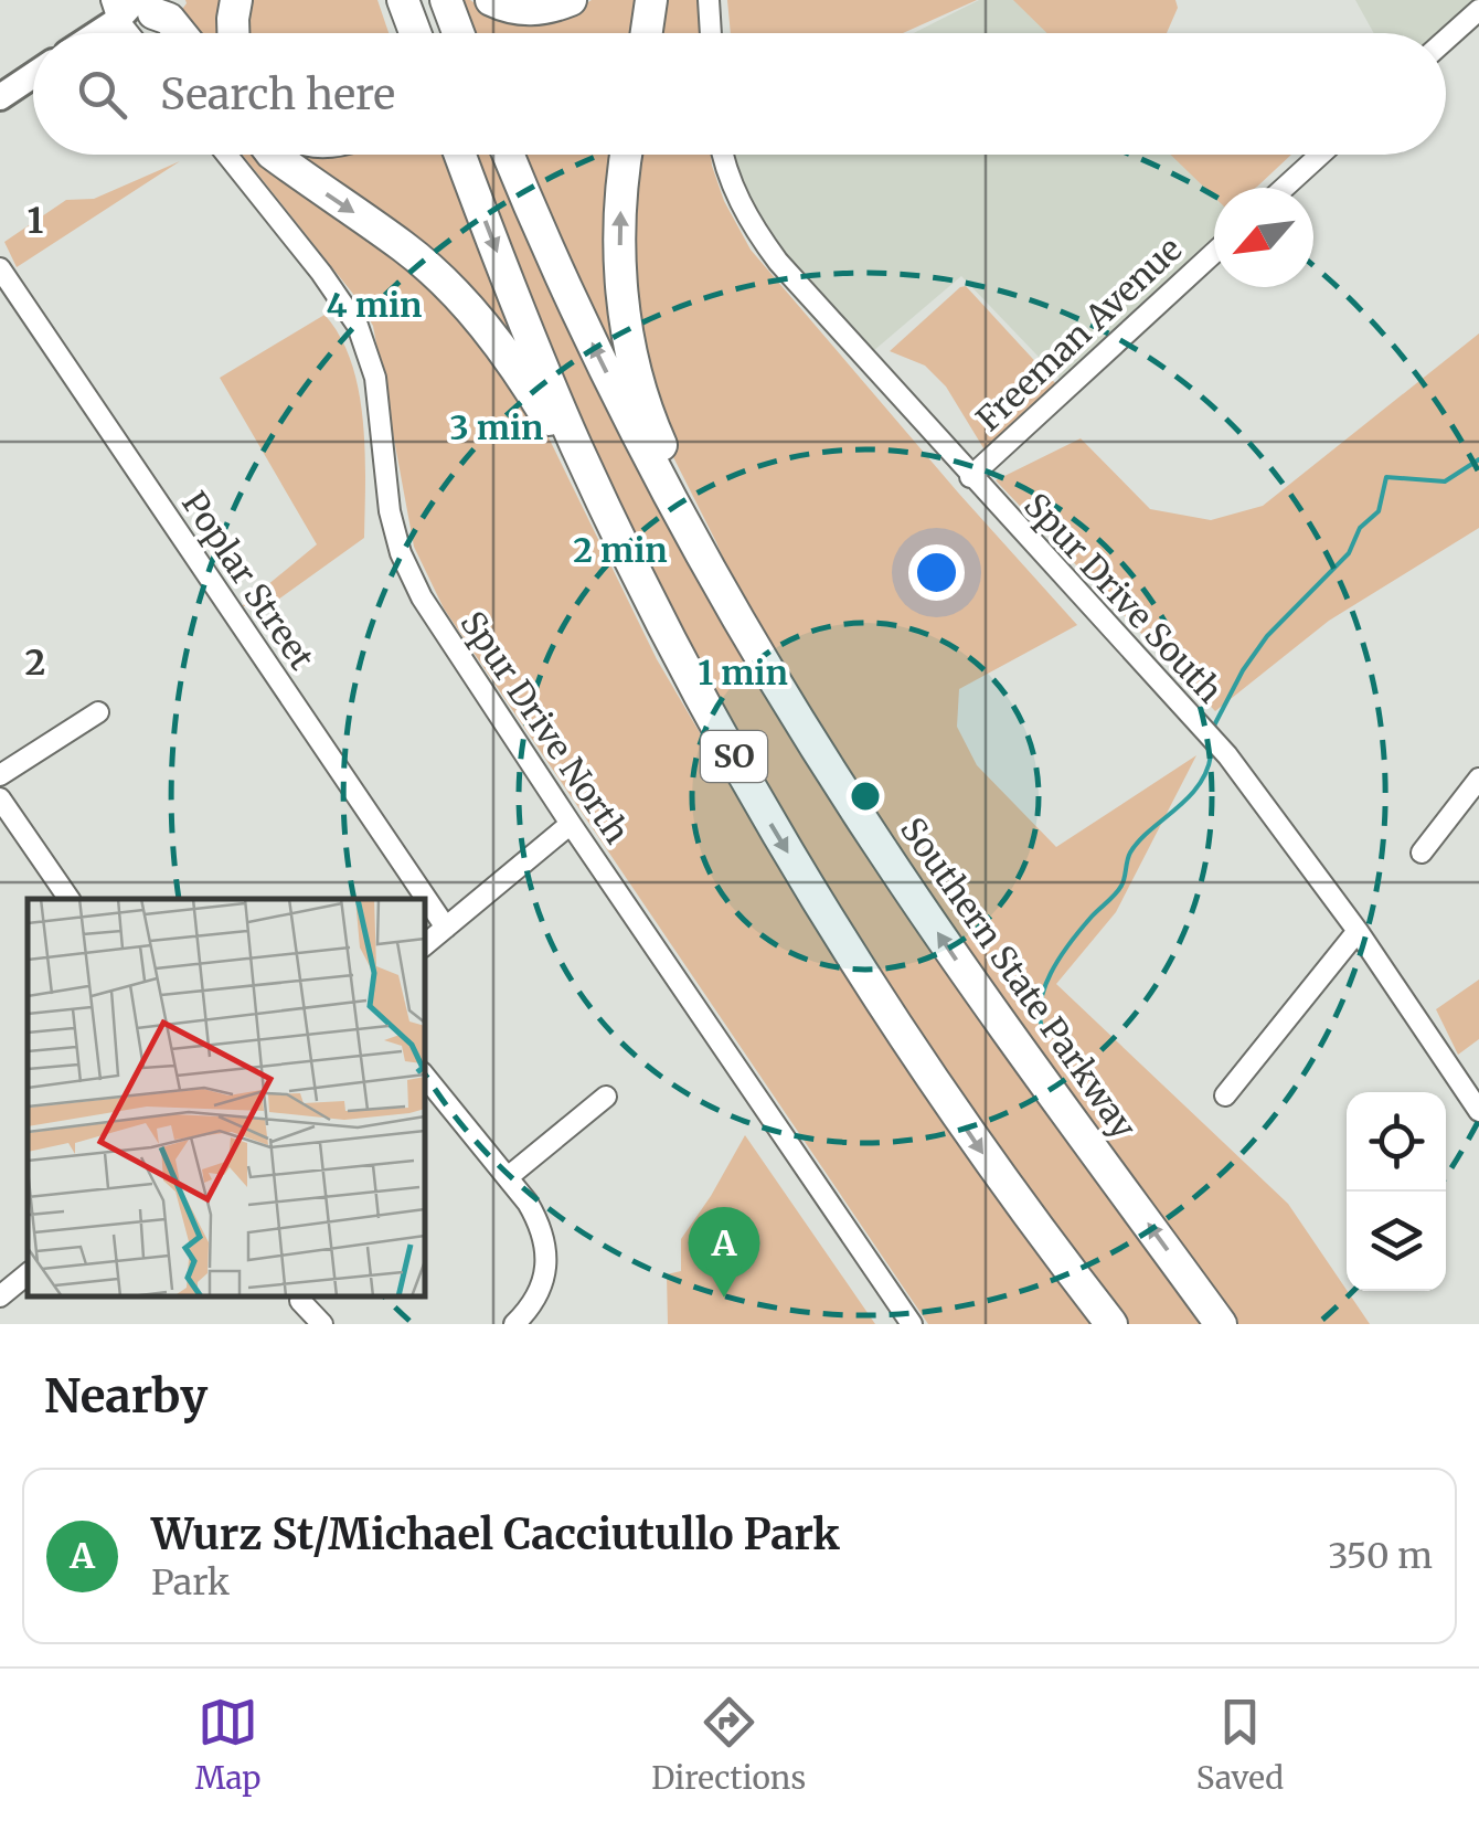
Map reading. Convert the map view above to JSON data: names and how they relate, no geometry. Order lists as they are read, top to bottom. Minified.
{"streets":{"highway":["SO","Southern State Parkway"],"street":["Freeman Avenue","Poplar Street","Spur Drive South","Spur Drive North"]},"crossings":[["Freeman Avenue","Spur Drive South"]],"north":"bottom left","page":{"search":"Search here","pins":"A","heading":"Nearby","list":[{"mark":"A","name":"Wurz St/Michael Cacciutullo Park","note":"Park","value":"350 m"}],"nav":["Map","Directions","Saved"]},"grid":{"rows":["1","2"]},"rings":["4 min","3 min","2 min","1 min"]}
